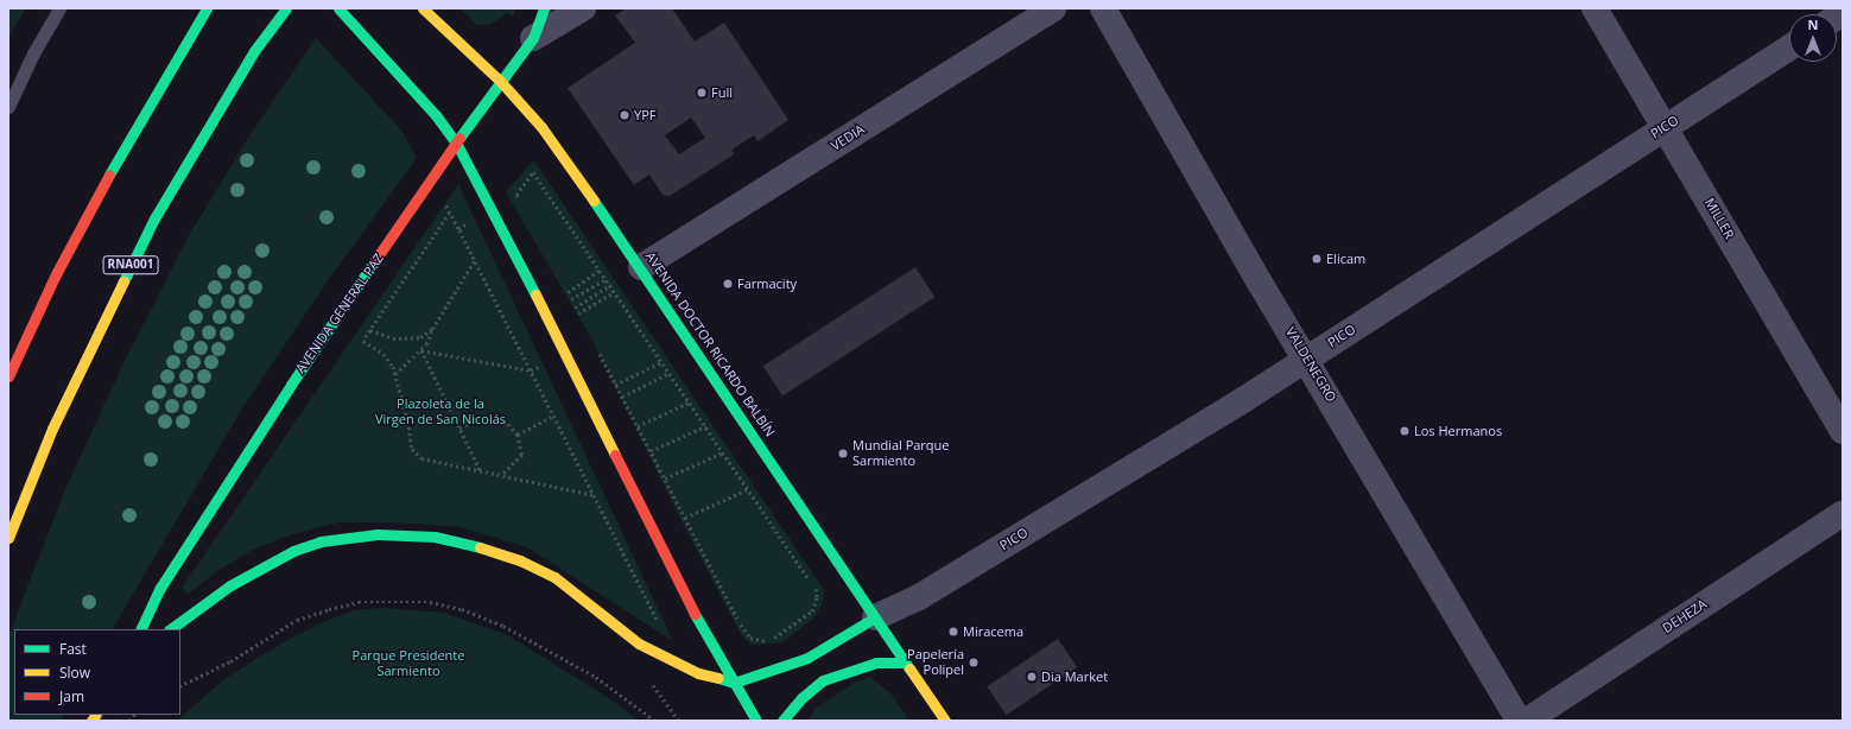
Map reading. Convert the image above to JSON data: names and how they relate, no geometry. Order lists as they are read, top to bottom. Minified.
{"streets":{"main road":["RNA001","AVENIDA GENERAL PAZ","AVENIDA DOCTOR RICARDO BALBÍN"],"street":["PICO","VEDIA","MILLER","VALDENEGRO","DEHEZA"]},"crossings":[["PICO","MILLER"],["PICO","AVENIDA DOCTOR RICARDO BALBÍN"],["PICO","VALDENEGRO"],["VEDIA","AVENIDA DOCTOR RICARDO BALBÍN"],["AVENIDA GENERAL PAZ","AVENIDA DOCTOR RICARDO BALBÍN"]],"parks":["Plazoleta de la Virgen de San Nicolás","Parque Presidente Sarmiento"],"places":["Full","YPF","Elicam","Farmacity","Los Hermanos","Mundial Parque Sarmiento","Miracema","Papelería Polipel","Dia Market"],"legend":["Fast","Slow","Jam"],"north":"top"}
